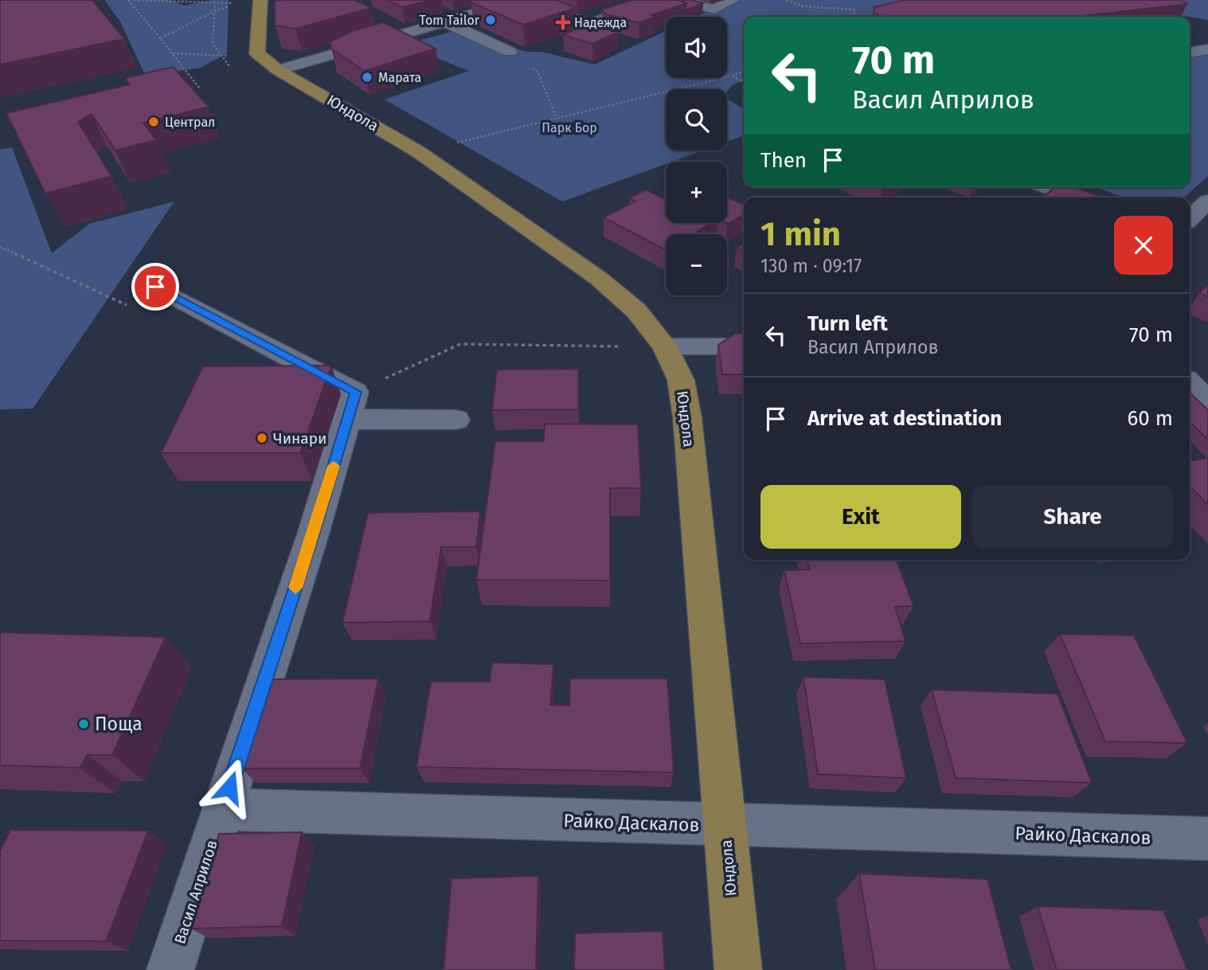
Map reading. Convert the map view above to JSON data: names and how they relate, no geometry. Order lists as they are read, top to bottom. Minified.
{"streets":{"main road":["Юндола"],"street":["Райко Даскалов","Васил Априлов"]},"crossings":[["Юндола","Райко Даскалов"],["Райко Даскалов","Васил Априлов"]],"parks":["Парк Бор"],"places":{"other":["Tom Tailor","Марата","Централ","Чинари","Поща"],"health":["Надежда"]},"page":{"map_buttons":["+","−"],"turn":["70 m","Васил Априлов"],"then":"Then","heading":["1 min","130 m · 09:17"],"list":[{"name":"Turn left","note":"Васил Априлов","value":"70 m"},{"name":"Arrive at destination","value":"60 m"}],"buttons":["Exit","Share"]}}
